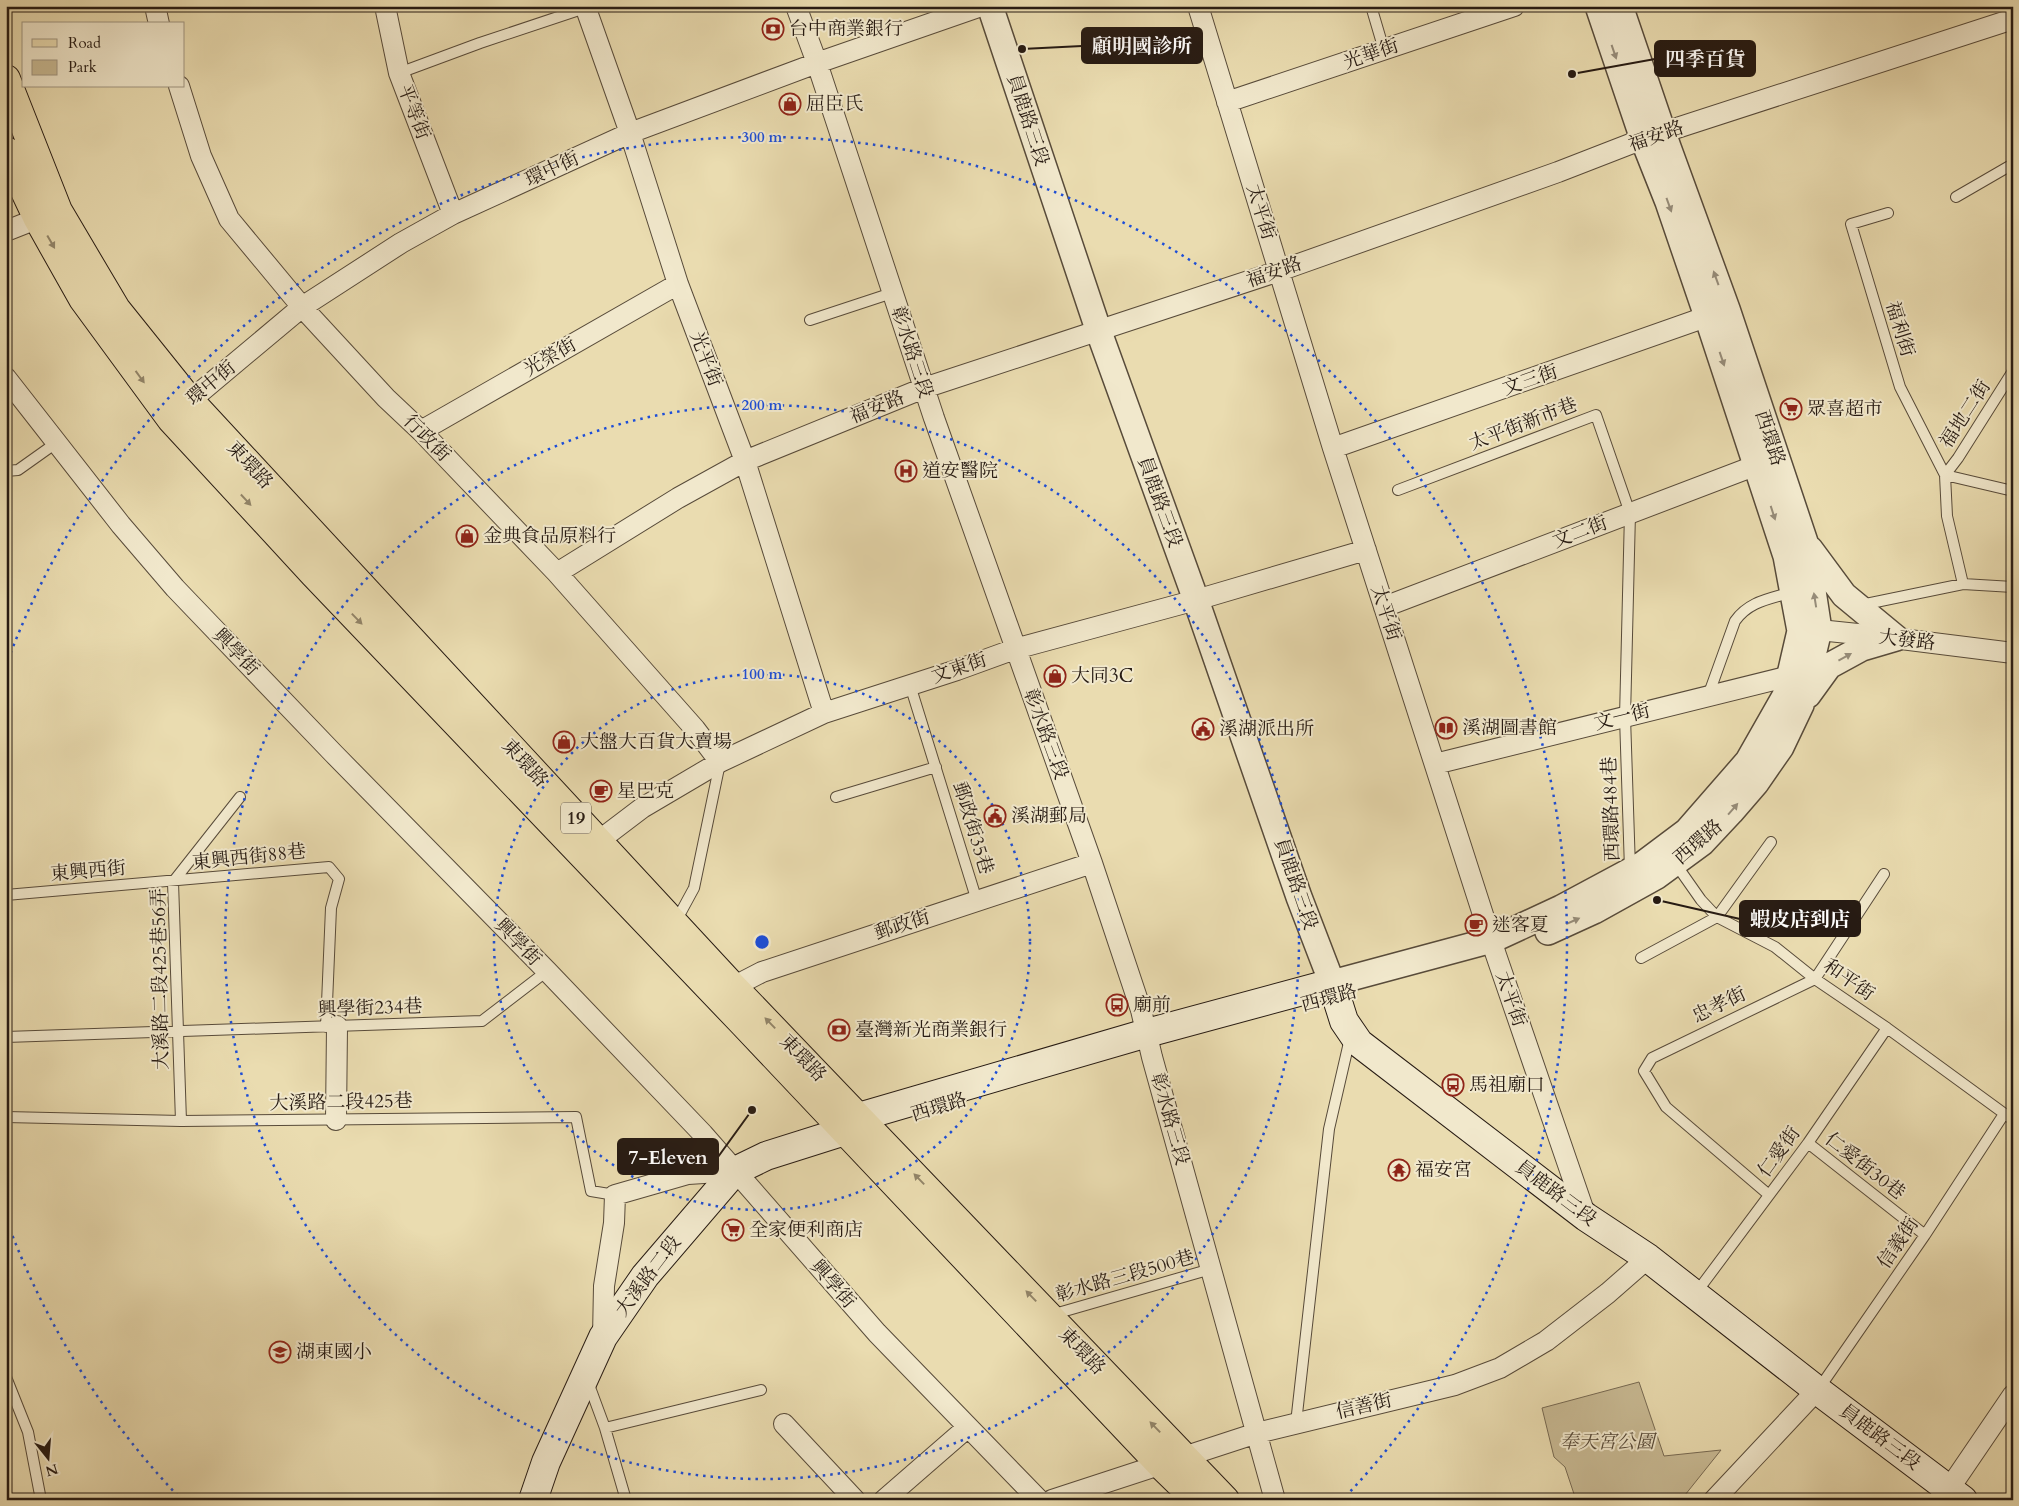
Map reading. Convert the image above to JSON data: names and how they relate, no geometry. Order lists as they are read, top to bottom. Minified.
{"streets":{"main road":["員鹿路三段","西環路","東環路","19","大溪路二段"],"street":["光華街","平等街","福安路","環中街","太平街","彰水路三段","光榮街","光平街","文三街","行政街","文二街","大發路","興學街","文東街","文一街","郵政街","信善街"],"lane":["福利街","福地二街","太平街新市巷","西環路484巷","郵政街35巷","東興西街88巷","東興西街","大溪路二段425巷56弄","和平街","忠孝街","興學街234巷","大溪路二段425巷","仁愛街","仁愛街30巷","信義街","彰水路三段500巷"]},"crossings":[["光華街","太平街"],["平等街","環中街"],["員鹿路三段","福安路"],["員鹿路三段","太平街"],["員鹿路三段","西環路"],["員鹿路三段","文東街"],["員鹿路三段","仁愛街"],["員鹿路三段","信義街"],["員鹿路三段","信善街"],["福安路","太平街"],["福安路","彰水路三段"],["福安路","光平街"],["福安路","行政街"],["福安路","西環路"],["環中街","彰水路三段"],["環中街","光平街"],["環中街","行政街"],["環中街","東環路"],["太平街","文三街"],["太平街","西環路"],["太平街","文二街"],["太平街","文東街"],["太平街","文一街"],["福利街","福地二街"],["彰水路三段","西環路"],["彰水路三段","文東街"],["彰水路三段","郵政街"],["彰水路三段","彰水路三段500巷"],["彰水路三段","信善街"],["光榮街","光平街"],["光榮街","行政街"],["光平街","文東街"],["文三街","西環路"],["太平街新市巷","文二街"],["太平街新市巷","文一街"],["太平街新市巷","西環路484巷"],["行政街","文東街"],["西環路","東環路"],["西環路","文二街"],["西環路","大發路"],["西環路","文一街"],["西環路","西環路484巷"],["西環路","和平街"],["西環路","大溪路二段"],["東環路","文東街"],["東環路","郵政街"],["東環路","大溪路二段"],["東環路","彰水路三段500巷"],["東環路","信善街"],["興學街","興學街234巷"],["興學街","大溪路二段"],["文東街","郵政街35巷"],["文一街","西環路484巷"],["郵政街35巷","郵政街"],["東興西街88巷","東興西街"],["東興西街88巷","大溪路二段425巷56弄"],["東興西街88巷","興學街234巷"],["東興西街","大溪路二段425巷56弄"],["大溪路二段425巷56弄","興學街234巷"],["大溪路二段425巷56弄","大溪路二段425巷"],["和平街","忠孝街"],["和平街","仁愛街"],["和平街","信義街"],["忠孝街","仁愛街"],["仁愛街","仁愛街30巷"],["仁愛街30巷","信義街"]],"parks":["奉天宮公園"],"places":{"bank":["台中商業銀行","臺灣新光商業銀行"],"other":["顧明國診所","四季百貨","蝦皮店到店","7-Eleven"],"shop":["屈臣氏","金典食品原料行","大同3C","大盤大百貨大賣場"],"supermarket":["眾喜超市","全家便利商店"],"hospital":["道安醫院"],"library":["溪湖圖書館"],"public building":["溪湖派出所","溪湖郵局"],"cafe":["星巴克","迷客夏"],"bus stop":["廟前","馬祖廟口"],"temple":["福安宮"],"school or university":["湖東國小"]},"legend":["Road","Park"],"north":"bottom","rings":["300 m","200 m","100 m"]}
